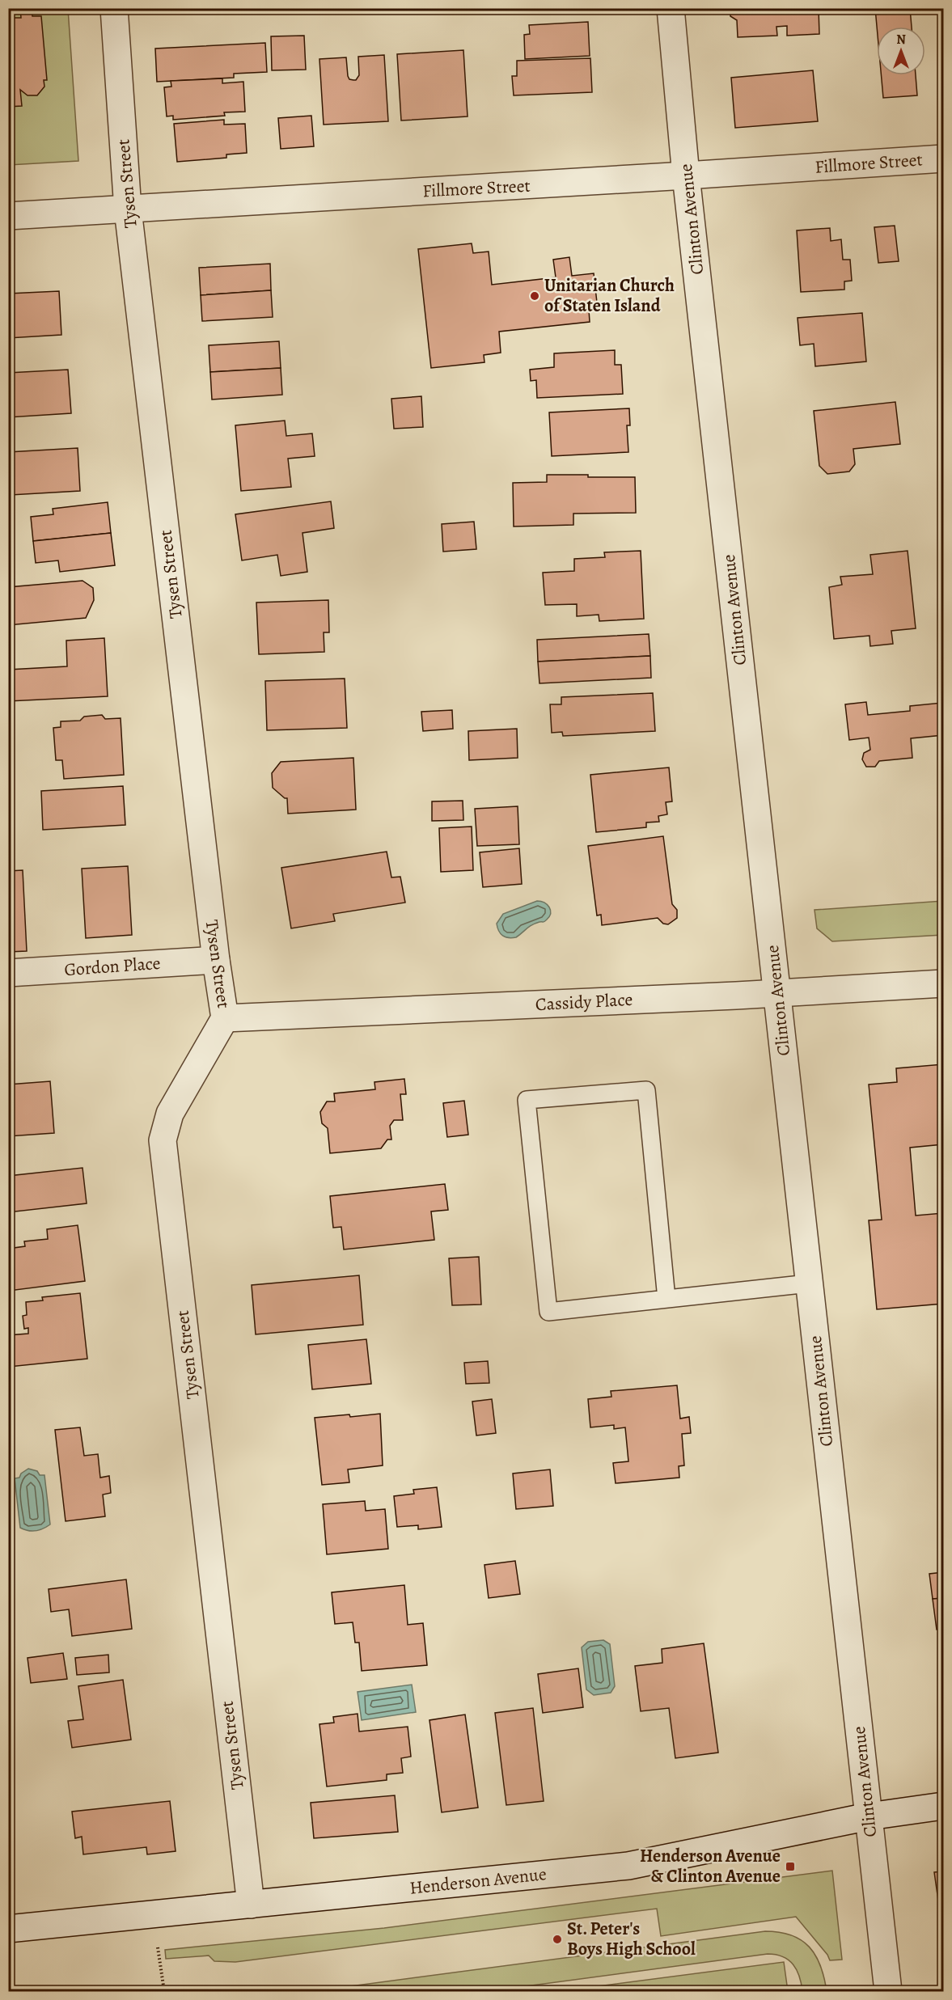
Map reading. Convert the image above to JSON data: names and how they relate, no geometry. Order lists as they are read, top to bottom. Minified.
{"streets":{"street":["Fillmore Street","Tysen Street","Clinton Avenue","Gordon Place","Cassidy Place","Henderson Avenue"]},"crossings":[["Fillmore Street","Tysen Street"],["Fillmore Street","Clinton Avenue"],["Tysen Street","Gordon Place"],["Tysen Street","Cassidy Place"],["Tysen Street","Henderson Avenue"],["Clinton Avenue","Cassidy Place"],["Clinton Avenue","Henderson Avenue"]],"places":{"other":["Unitarian Church of Staten Island","St. Peter's Boys High School"],"transit":["Henderson Avenue & Clinton Avenue"]},"north":"top"}
